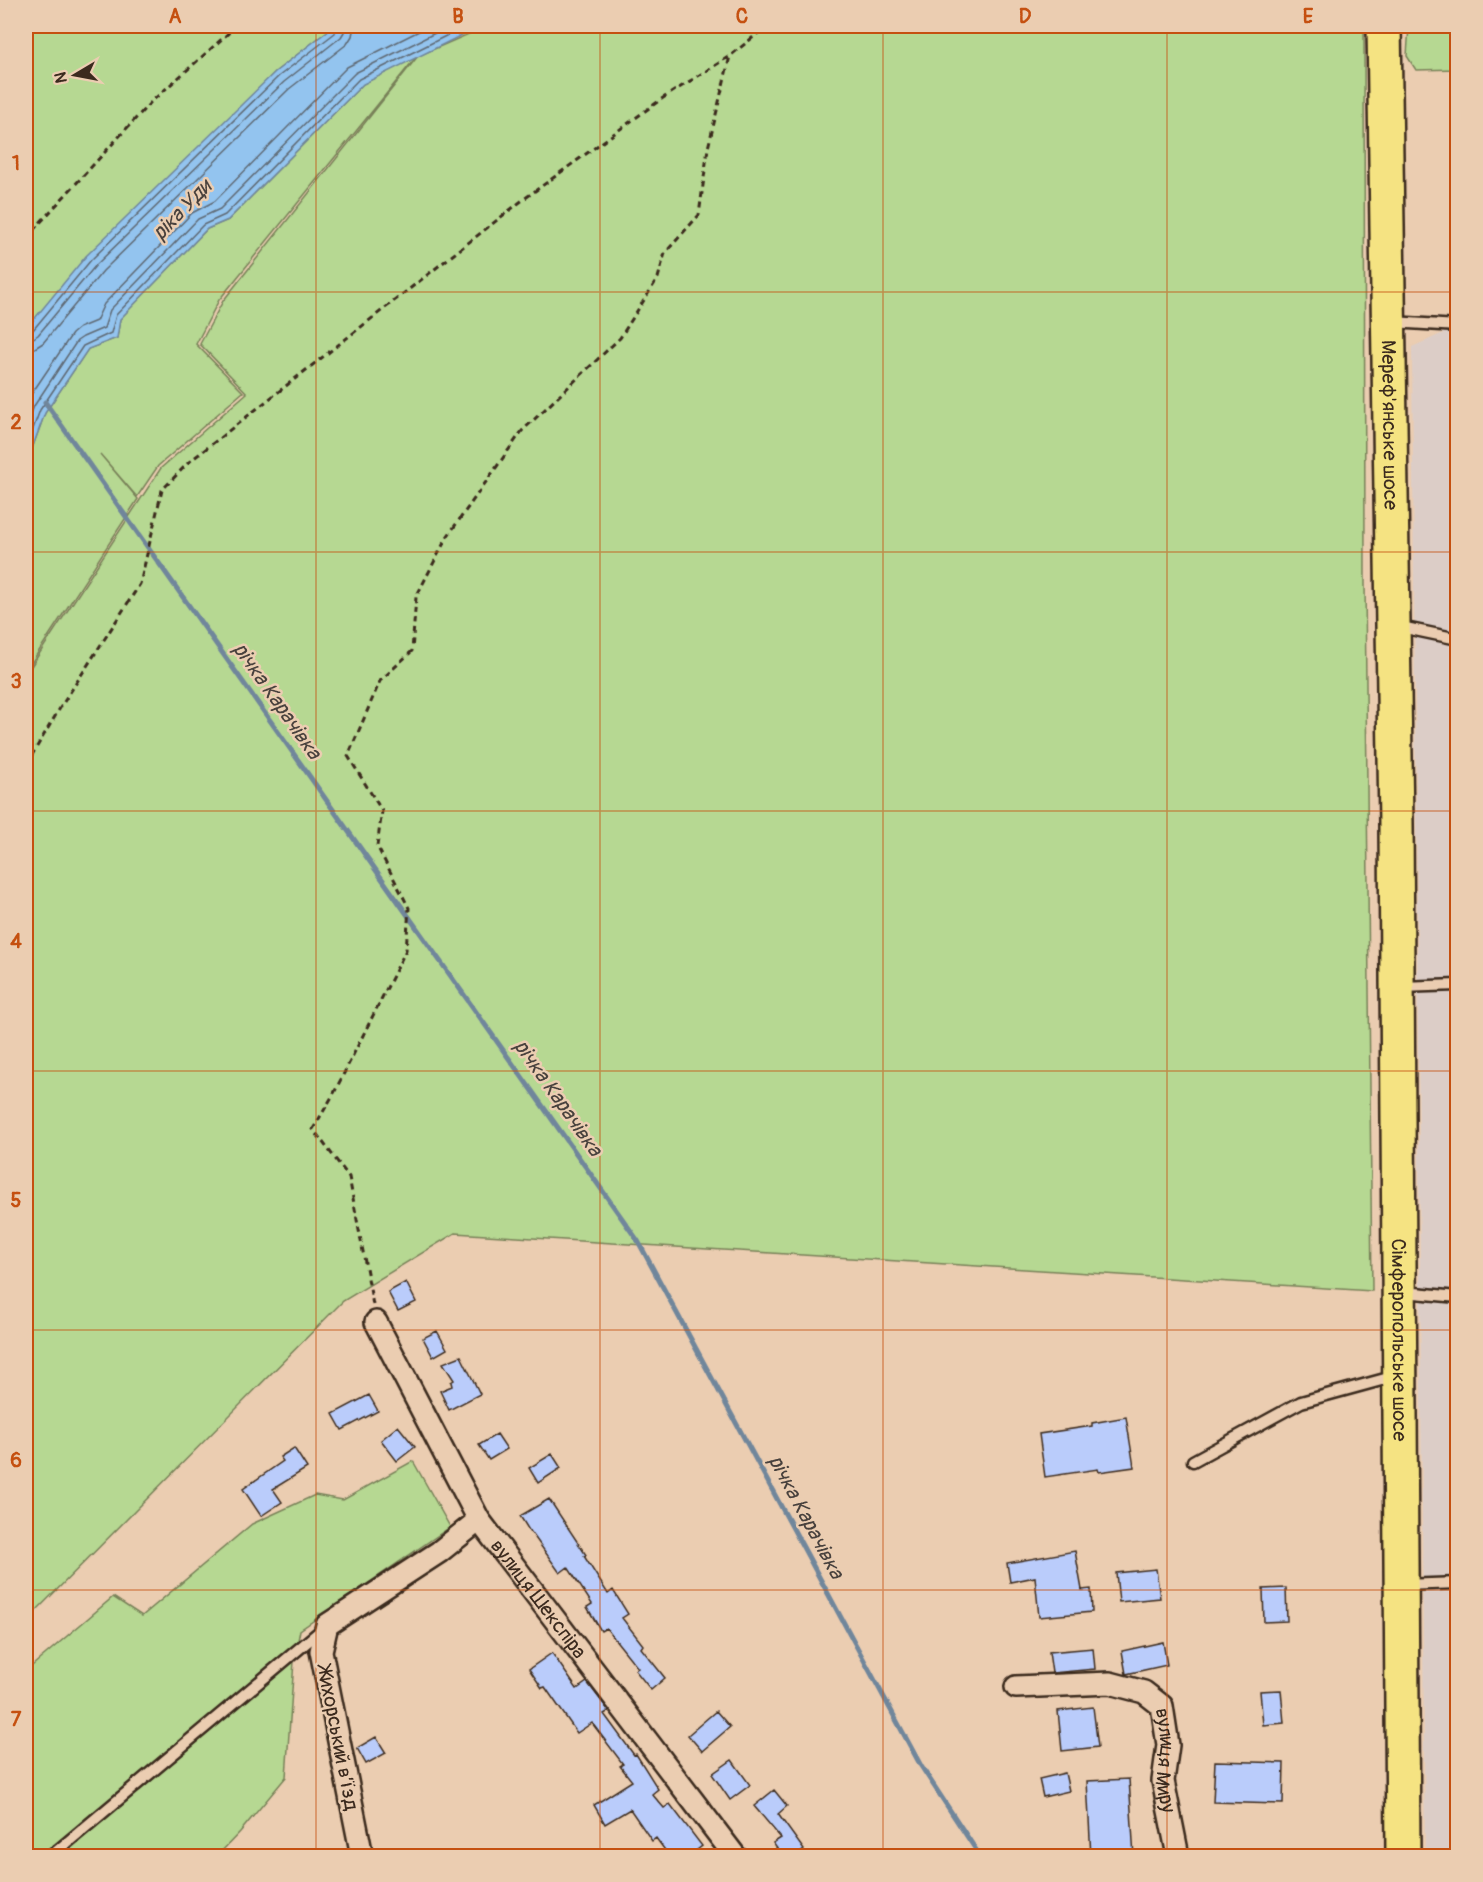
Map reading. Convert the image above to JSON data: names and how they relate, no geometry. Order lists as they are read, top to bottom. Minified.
{"streets":{"highway":["Мереф'янське шосе","Сімферопольське шосе"],"street":["вулиця Шекспіра","Жихорський в’їзд","вулиця Миру"]},"crossings":[["Мереф'янське шосе","Сімферопольське шосе"]],"water":["ріка Уди","річка Карачівка"],"north":"left","grid":{"columns":["A","B","C","D","E"],"rows":["1","2","3","4","5","6","7"]}}
